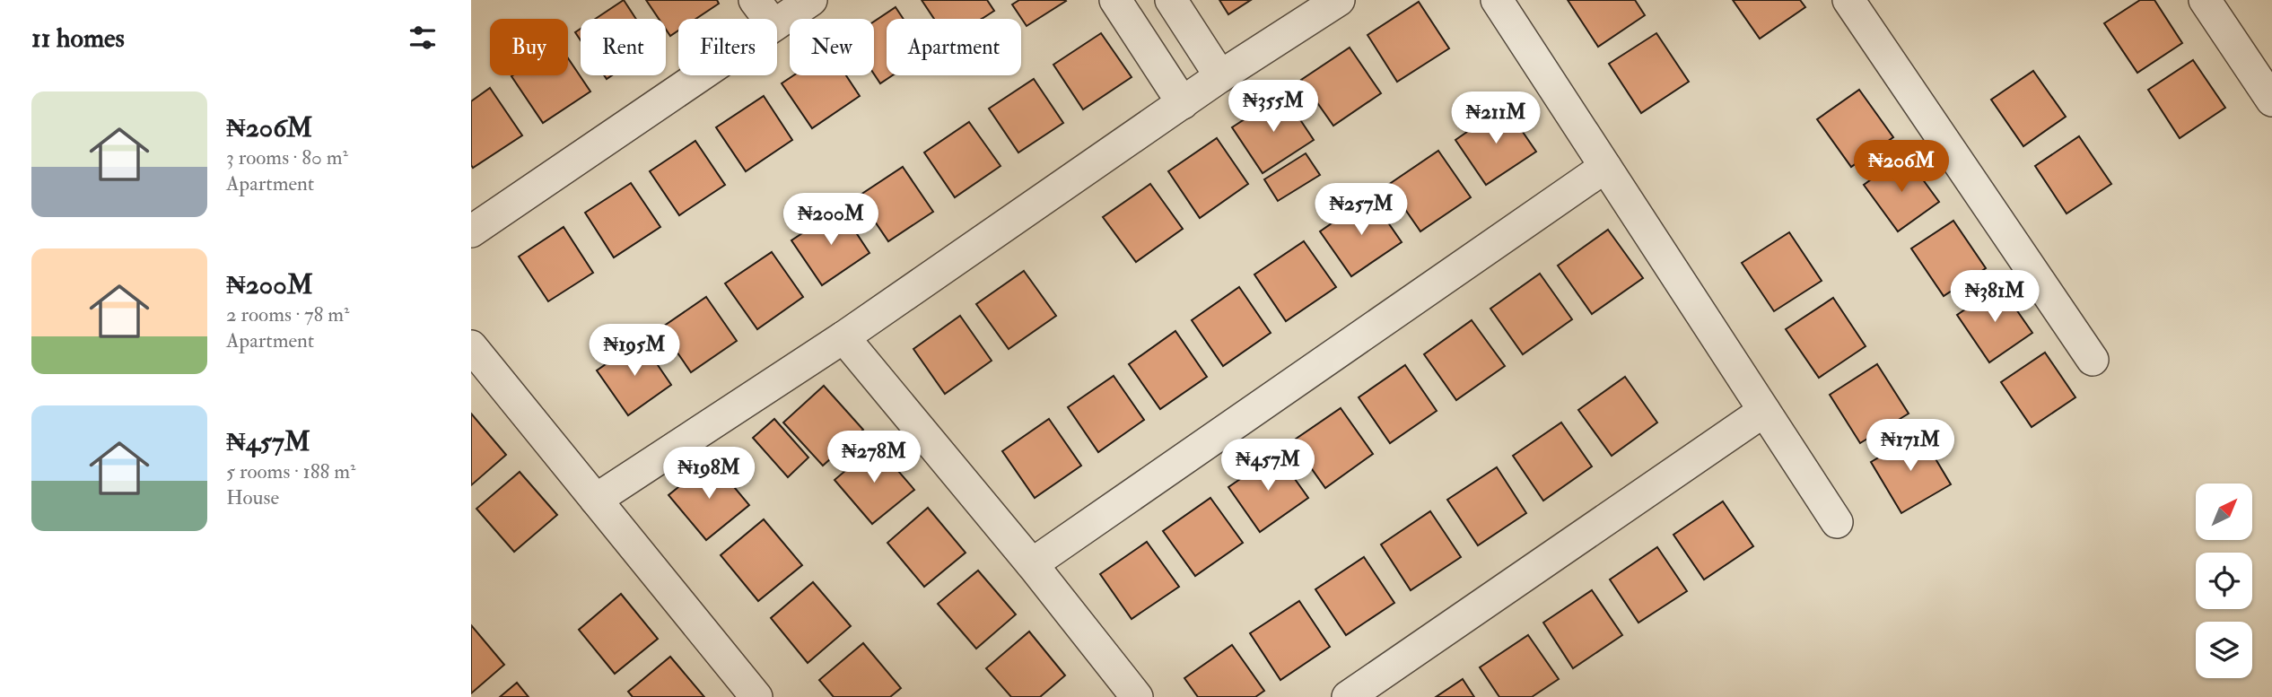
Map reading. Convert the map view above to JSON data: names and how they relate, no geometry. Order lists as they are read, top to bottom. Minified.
{"north":"top right","page":{"heading":"11 homes","chip":["Buy","Rent","Filters","New","Apartment"],"list":[{"name":"₦206M","note":"3 rooms · 80 m² · Apartment"},{"name":"₦200M","note":"2 rooms · 78 m² · Apartment"},{"name":"₦457M","note":"5 rooms · 188 m² · House"}],"price":["₦355M","₦211M","₦206M","₦257M","₦200M","₦381M","₦195M","₦171M","₦278M","₦457M","₦198M"]}}
